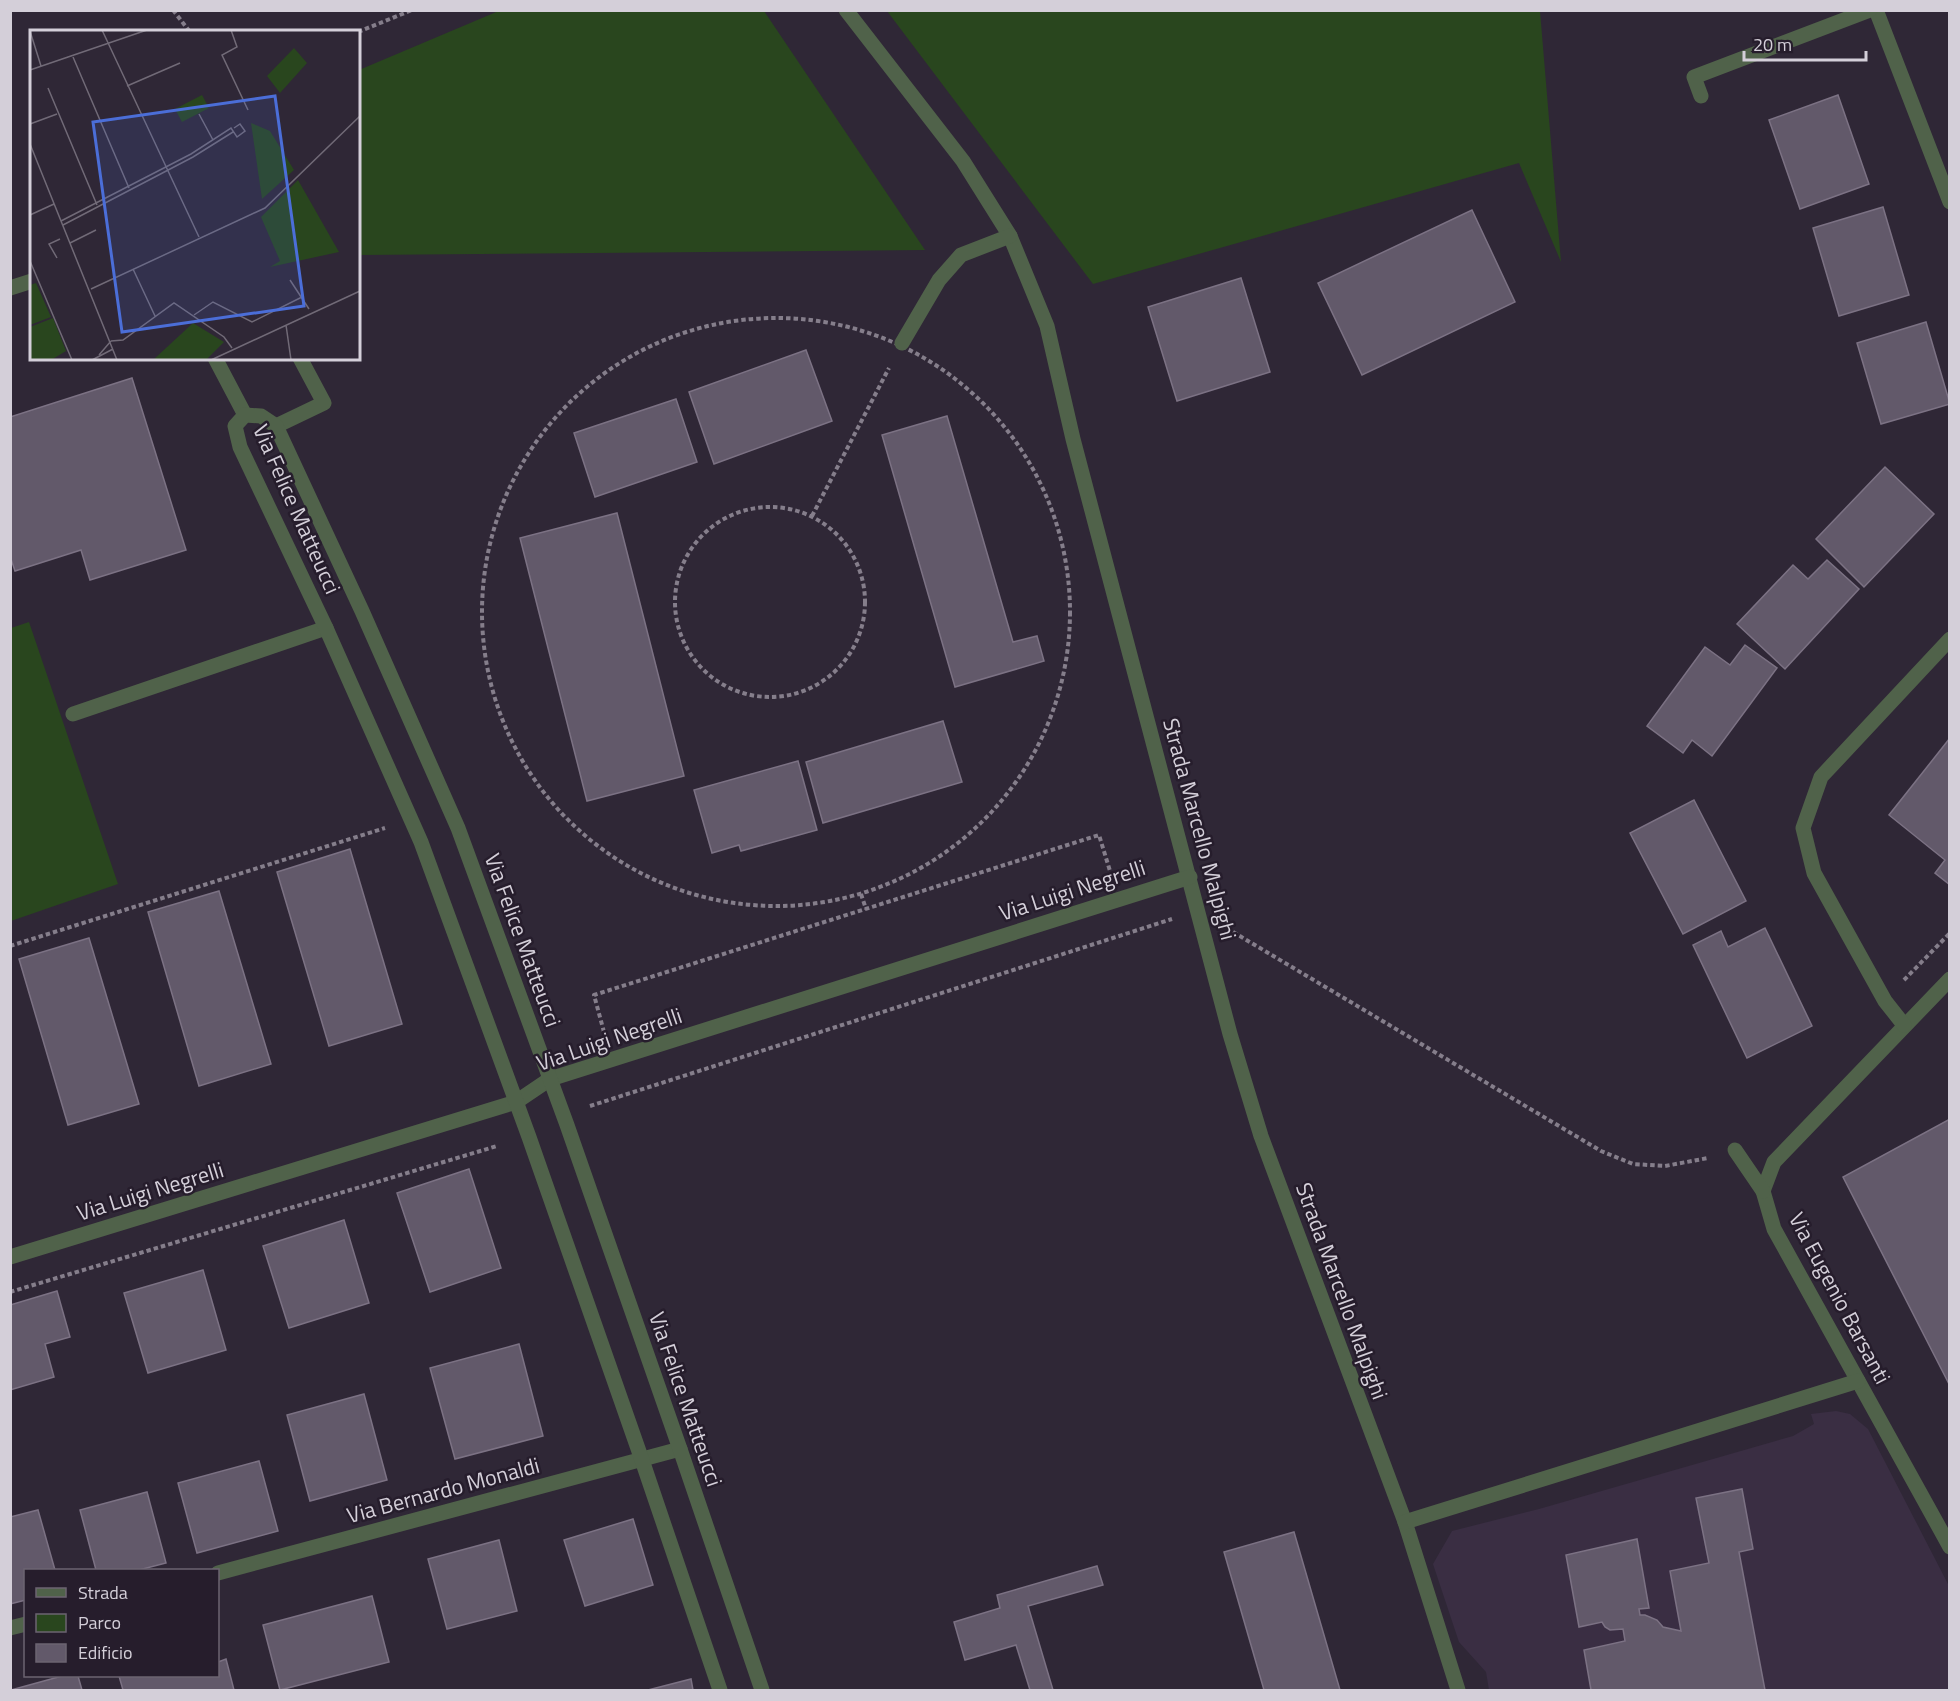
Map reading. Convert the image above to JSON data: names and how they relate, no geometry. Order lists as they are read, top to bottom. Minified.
{"streets":{"street":["Via Felice Matteucci","Strada Marcello Malpighi","Via Luigi Negrelli","Via Eugenio Barsanti","Via Bernardo Monaldi"]},"crossings":[["Via Felice Matteucci","Via Luigi Negrelli"],["Via Felice Matteucci","Via Bernardo Monaldi"],["Strada Marcello Malpighi","Via Luigi Negrelli"]],"legend":["Strada","Parco","Edificio"],"scale_bar":"20 m"}
